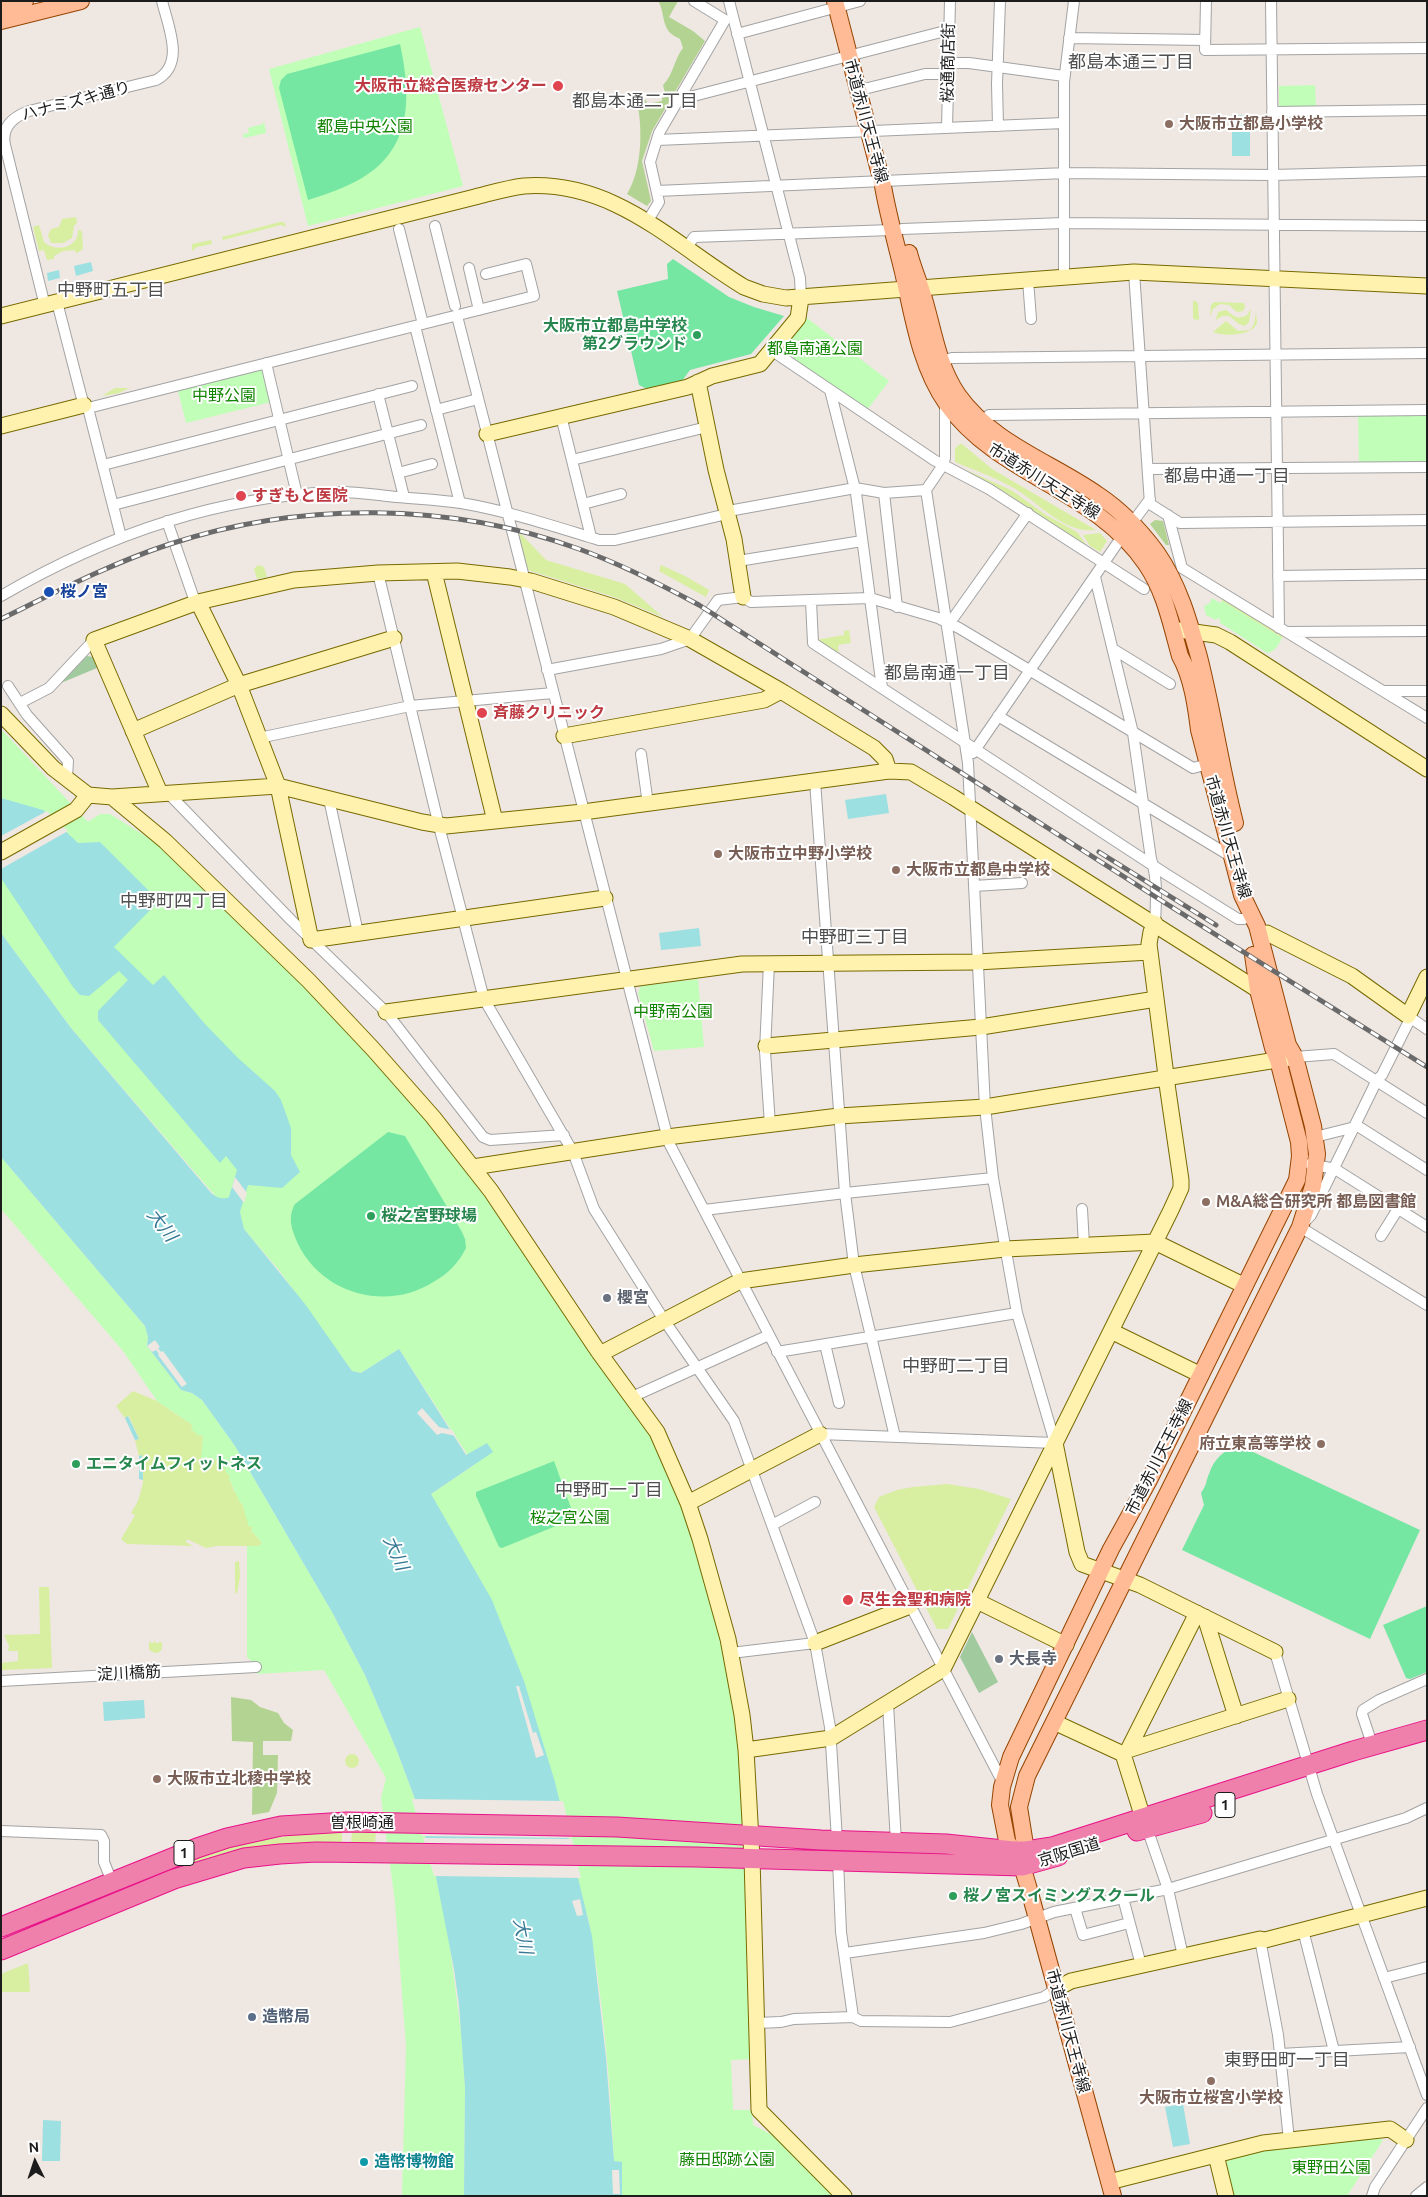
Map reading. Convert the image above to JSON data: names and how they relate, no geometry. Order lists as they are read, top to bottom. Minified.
{"streets":{"highway":["1","曽根崎通","京阪国道"],"main road":["市道赤川天王寺線"],"street":["桜通商店街","ハナミズキ通り","淀川橋筋"]},"crossings":[["市道赤川天王寺線","京阪国道"],["曽根崎通","京阪国道"]],"districts":["都島本通三丁目","都島本通二丁目","中野町五丁目","都島中通一丁目","都島南通一丁目","中野町四丁目","中野町三丁目","中野町二丁目","中野町一丁目","東野田町一丁目"],"water":["大川"],"parks":["都島中央公園","都島南通公園","中野公園","中野南公園","桜之宮公園","藤田邸跡公園","東野田公園"],"places":["大阪市立総合医療センター","大阪市立都島小学校","大阪市立都島中学校 第2グラウンド","すぎもと医院","桜ノ宮","斉藤クリニック","大阪市立中野小学校","大阪市立都島中学校","M&A総合研究所 都島図書館","桜之宮野球場","櫻宮","府立東高等学校","エニタイムフィットネス","尽生会聖和病院","大長寺","大阪市立北稜中学校","桜ノ宮スイミングスクール","造幣局","大阪市立桜宮小学校","造幣博物館"],"north":"top"}
